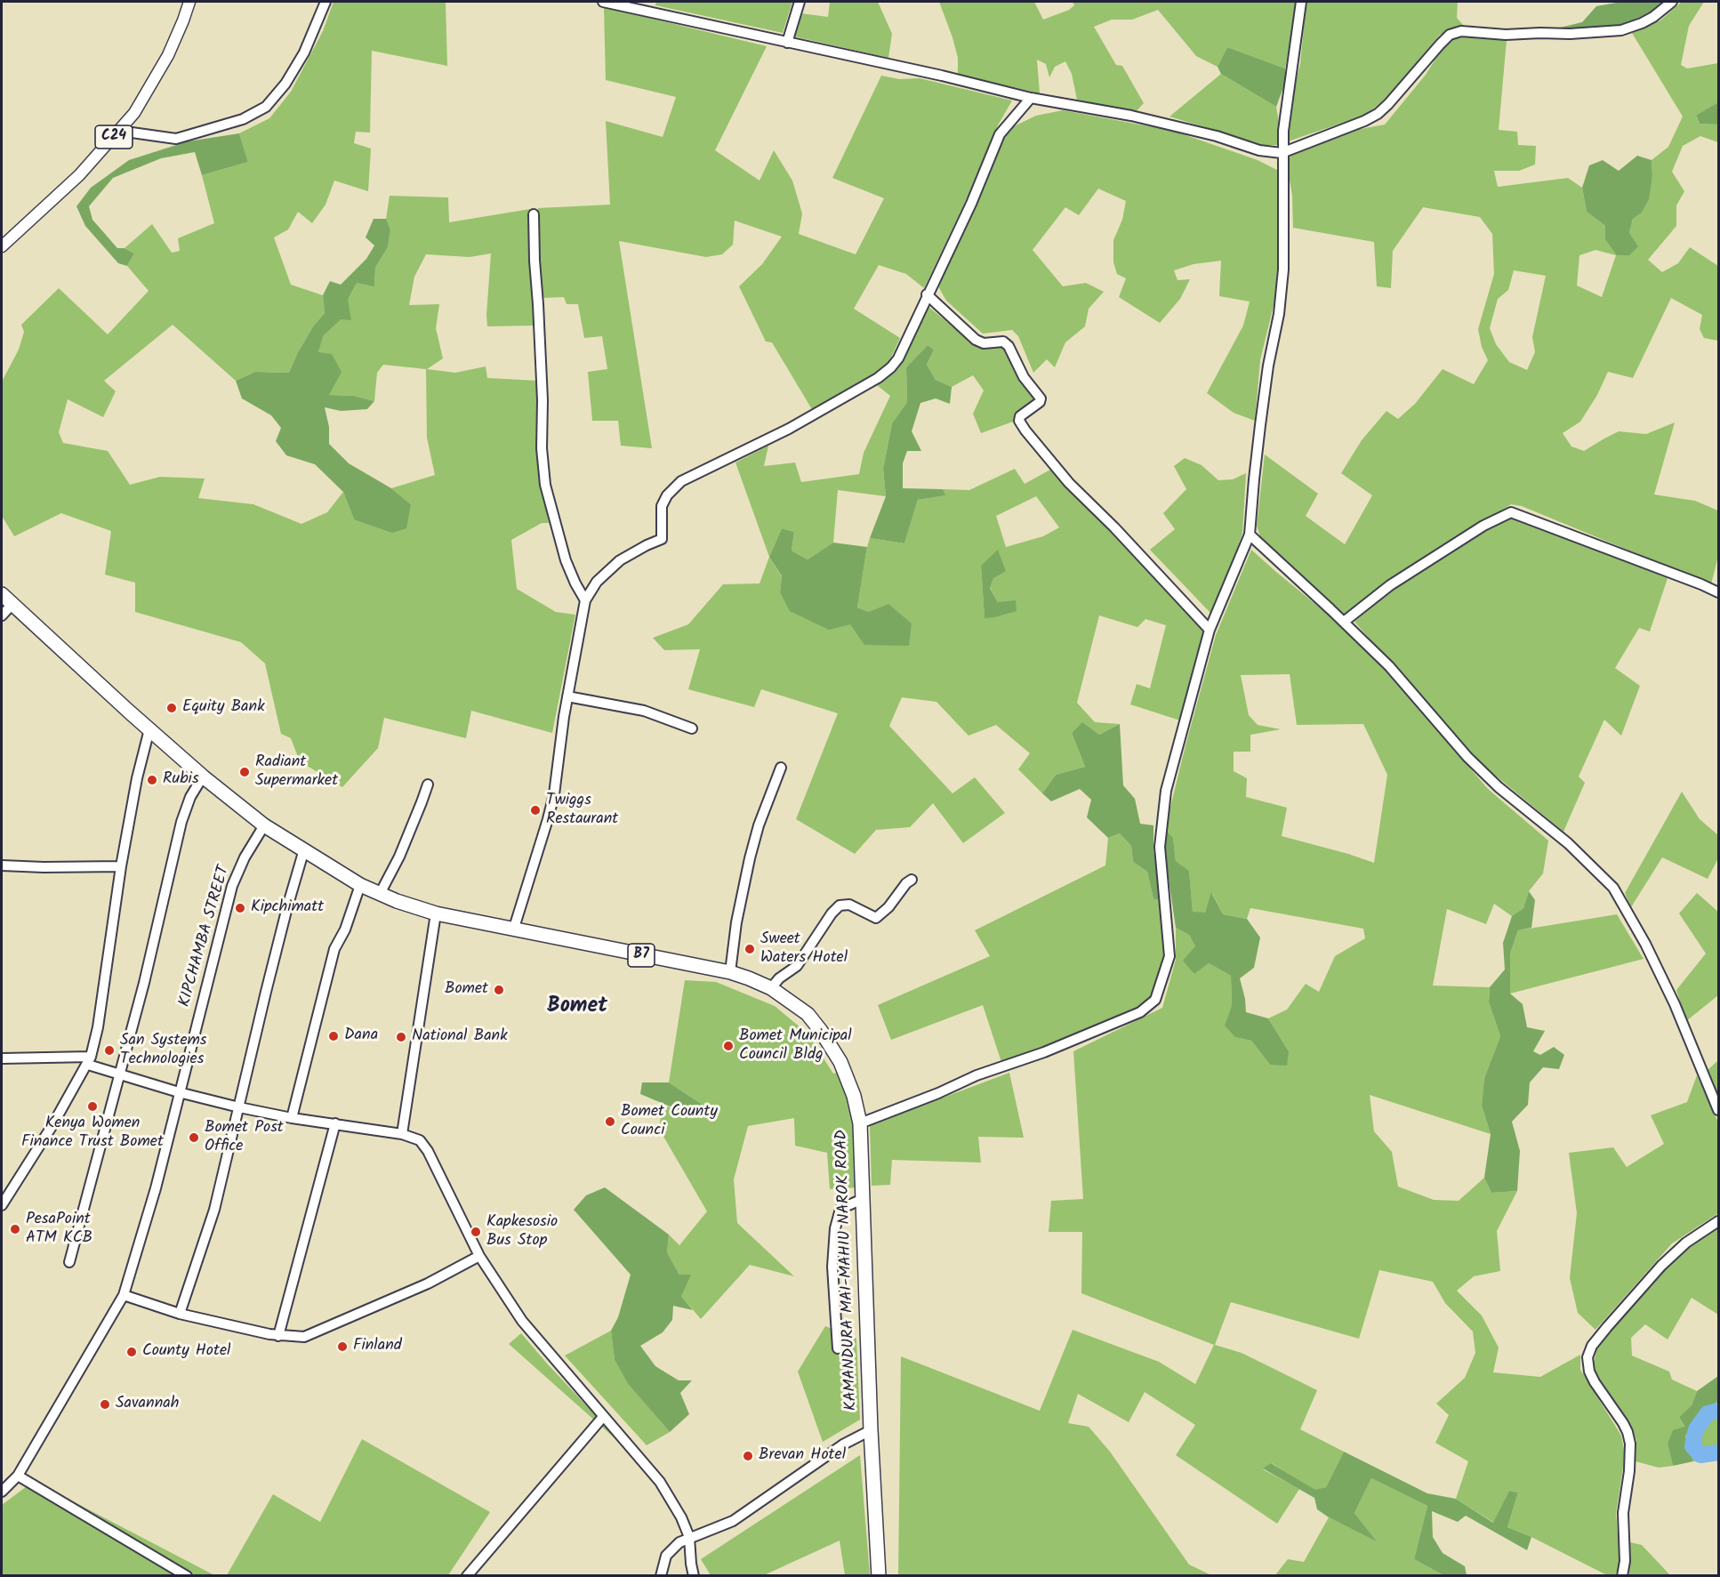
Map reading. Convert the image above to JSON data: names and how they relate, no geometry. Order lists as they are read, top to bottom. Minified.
{"streets":{"highway":["B7","KAMANDURA MAI-MAHIU NAROK ROAD"],"main road":["C24"],"street":["KIPCHAMBA STREET"]},"crossings":[["KIPCHAMBA STREET","KAMANDURA MAI-MAHIU NAROK ROAD"]],"districts":["Bomet"],"places":["Equity Bank","Radiant Supermarket","Rubis","Twiggs Restaurant","Kipchimatt","Sweet Waters Hotel","Bomet","Dana","National Bank","Bomet Municipal Council Bldg","San Systems Technologies","Kenya Women Finance Trust Bomet","Bomet County Counci","Bomet Post Office","PesaPoint ATM KCB","Kapkesosio Bus Stop","Finland","County Hotel","Savannah","Brevan Hotel"]}
